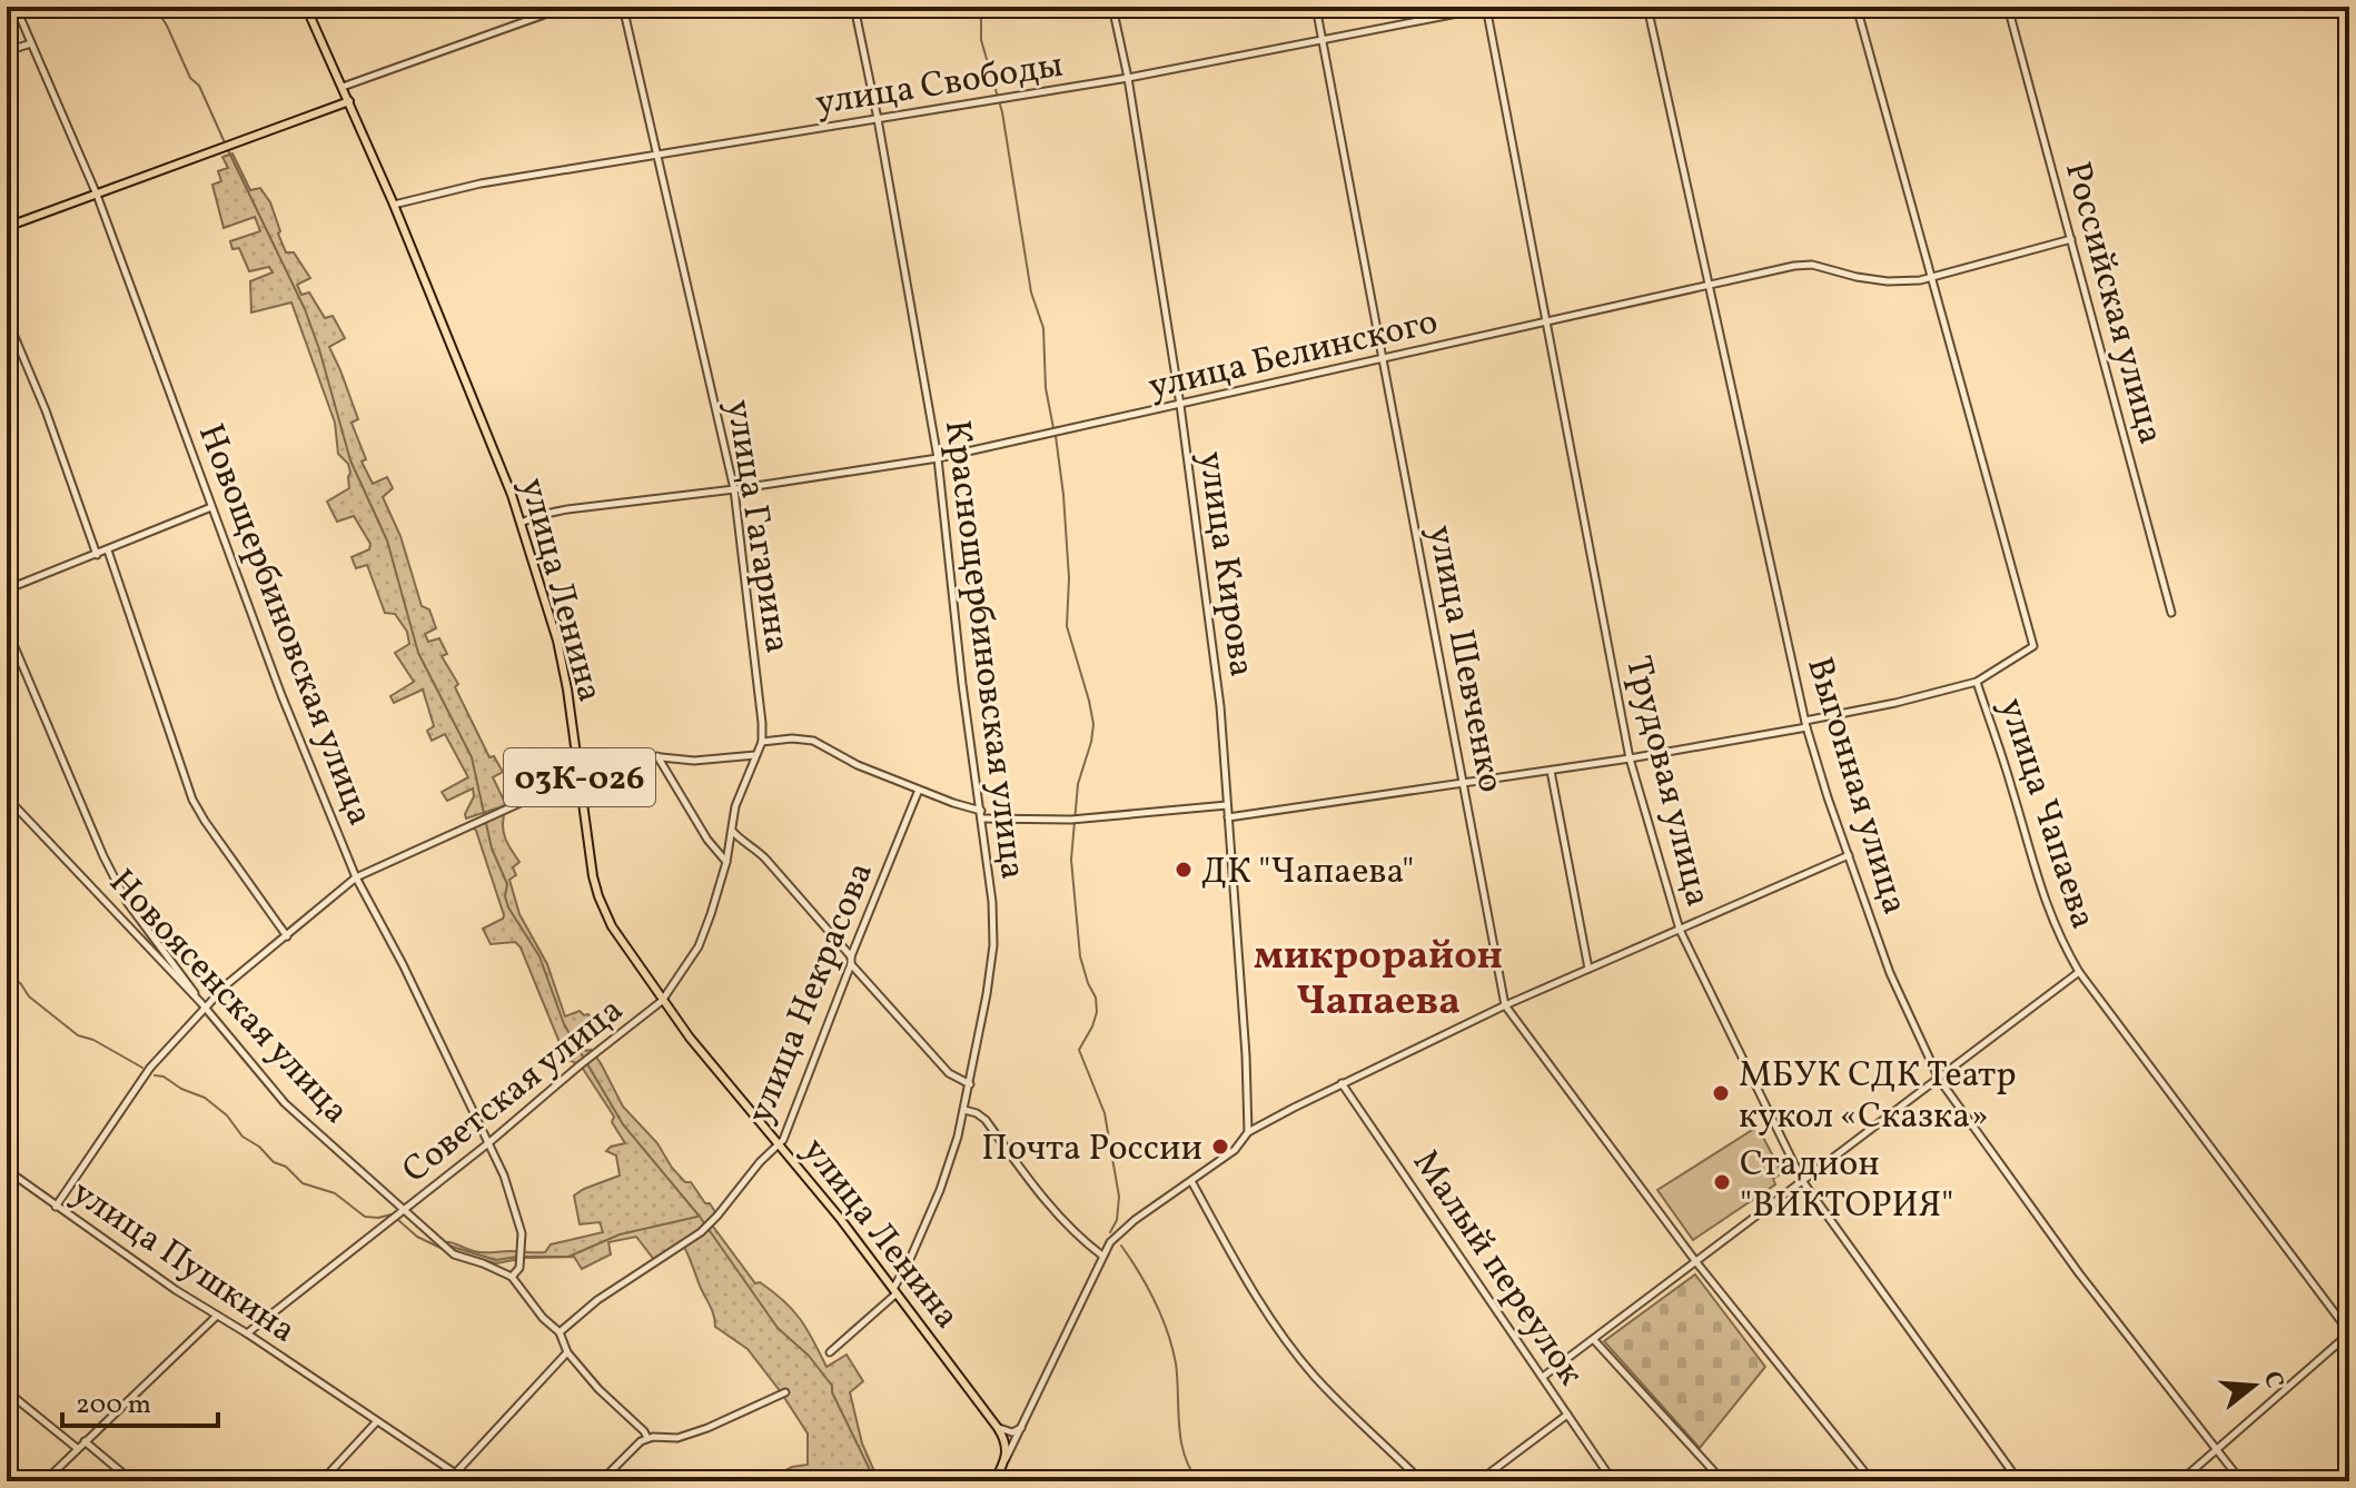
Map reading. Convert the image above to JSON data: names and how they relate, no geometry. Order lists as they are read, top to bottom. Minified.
{"streets":{"main road":["улица Ленина","03К-026"],"street":["улица Свободы","Российская улица","улица Белинского","улица Гагарина","улица Кирова","Новощербиновская улица","Краснощербиновская улица","улица Шевченко","Трудовая улица","Выгонная улица","улица Чапаева","улица Некрасова","Новоясенская улица","Советская улица","улица Пушкина","Малый переулок"]},"crossings":[["улица Свободы","улица Гагарина"],["улица Свободы","улица Кирова"],["улица Свободы","улица Ленина"],["улица Свободы","Краснощербиновская улица"],["улица Свободы","улица Шевченко"],["улица Свободы","Трудовая улица"],["Российская улица","улица Белинского"],["улица Белинского","улица Гагарина"],["улица Белинского","улица Кирова"],["улица Белинского","улица Ленина"],["улица Белинского","Краснощербиновская улица"],["улица Белинского","улица Шевченко"],["улица Белинского","Трудовая улица"],["улица Белинского","Выгонная улица"],["улица Белинского","улица Чапаева"],["улица Гагарина","Советская улица"],["улица Ленина","Краснощербиновская улица"],["улица Ленина","улица Некрасова"],["улица Ленина","Советская улица"],["Новощербиновская улица","Новоясенская улица"],["Новощербиновская улица","Советская улица"],["Новоясенская улица","Советская улица"],["Советская улица","улица Пушкина"]],"districts":["микрорайон Чапаева"],"places":["ДК \"Чапаева\"","МБУК СДК Театр кукол «Сказка»","Почта России","Стадион \"ВИКТОРИЯ\""],"scale_bar":"200 m","north":"right"}
